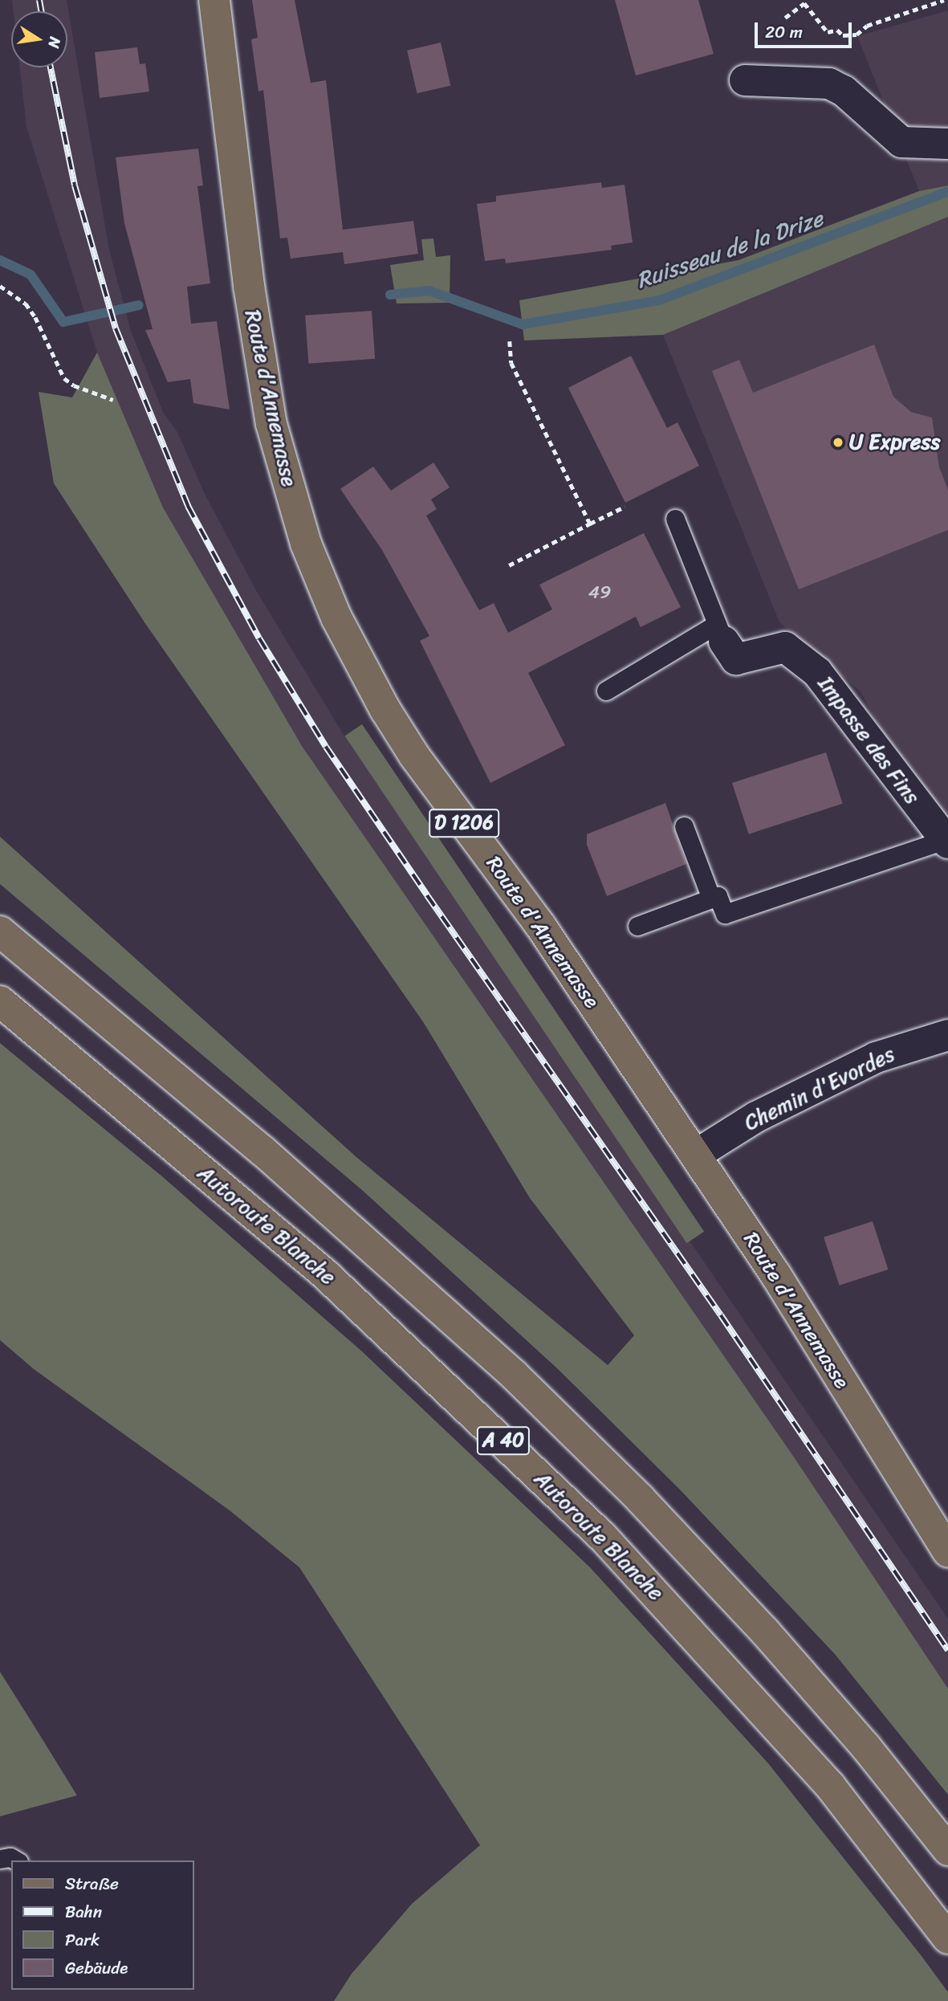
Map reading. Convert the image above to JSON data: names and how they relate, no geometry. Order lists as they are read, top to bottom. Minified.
{"streets":{"main road":["Route d'Annemasse","D 1206","Autoroute Blanche","A 40"],"street":["Impasse des Fins","Chemin d'Evordes"]},"crossings":[["Route d'Annemasse","Chemin d'Evordes"]],"water":["Ruisseau de la Drize"],"places":["U Express"],"house_numbers":["49"],"legend":["Straße","Bahn","Park","Gebäude"],"scale_bar":"20 m","north":"right"}
